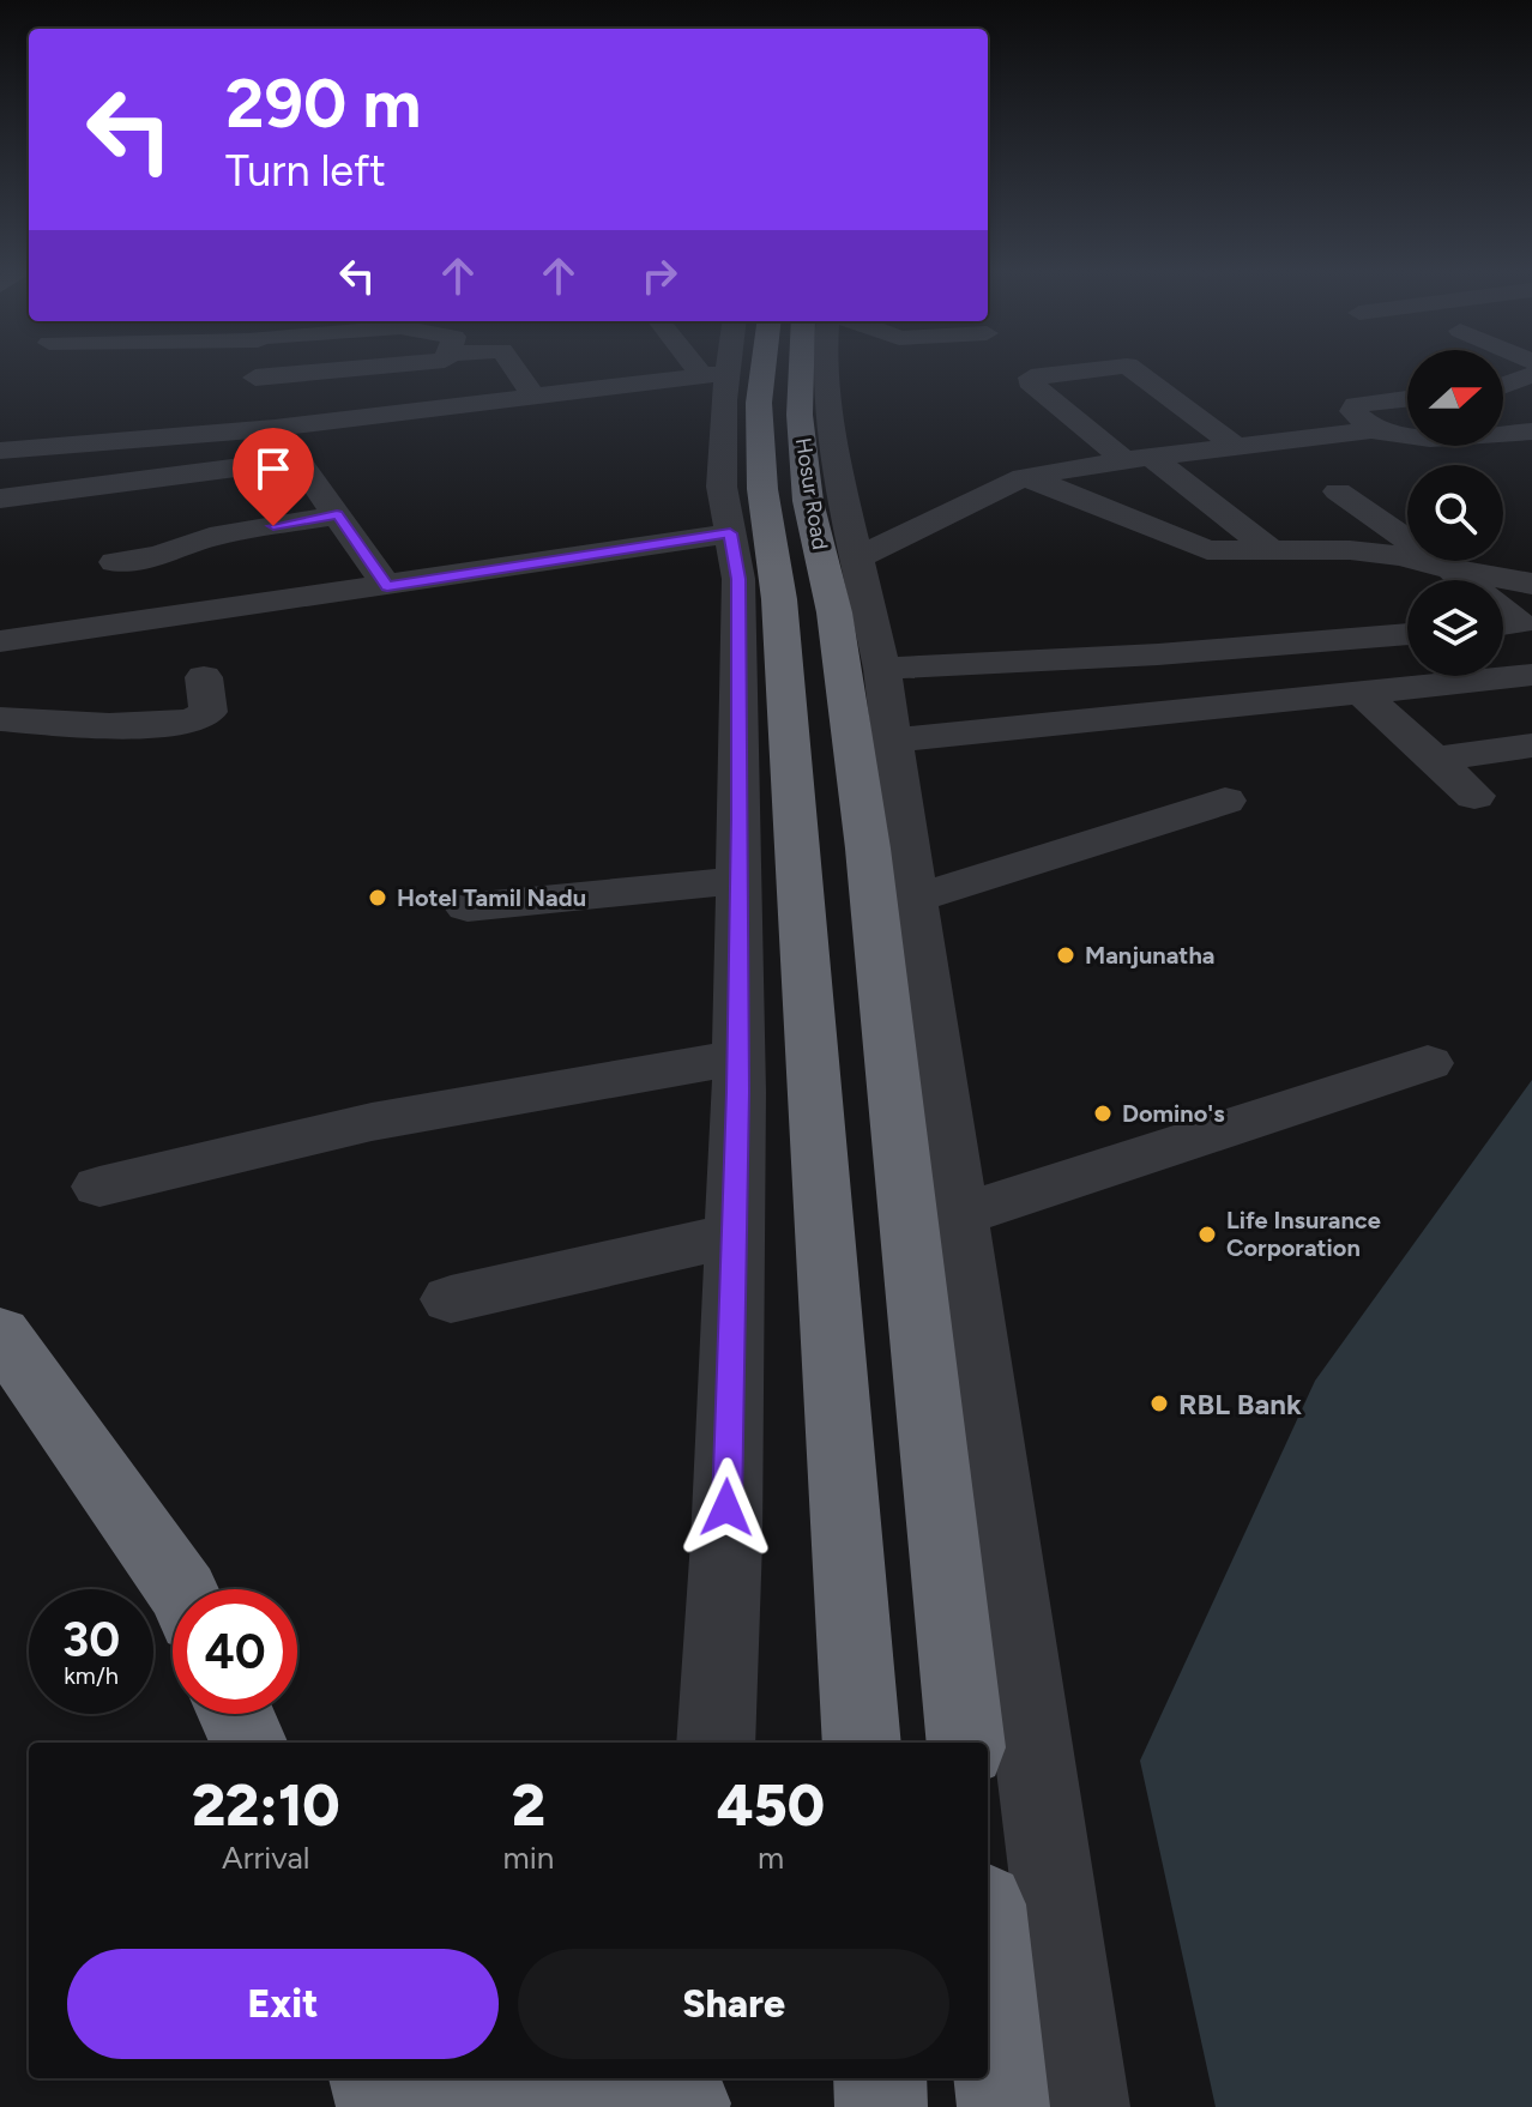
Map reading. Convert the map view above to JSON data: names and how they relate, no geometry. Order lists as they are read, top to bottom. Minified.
{"streets":{"highway":["Hosur Road"]},"places":["Hotel Tamil Nadu","Manjunatha","Domino's","Life Insurance Corporation","RBL Bank"],"north":"right","page":{"turn":["290 m","Turn left"],"speed":"30 km/h","limit":"40","eta":["22:10","Arrival","2","min","450","m"],"buttons":["Exit","Share"]}}
